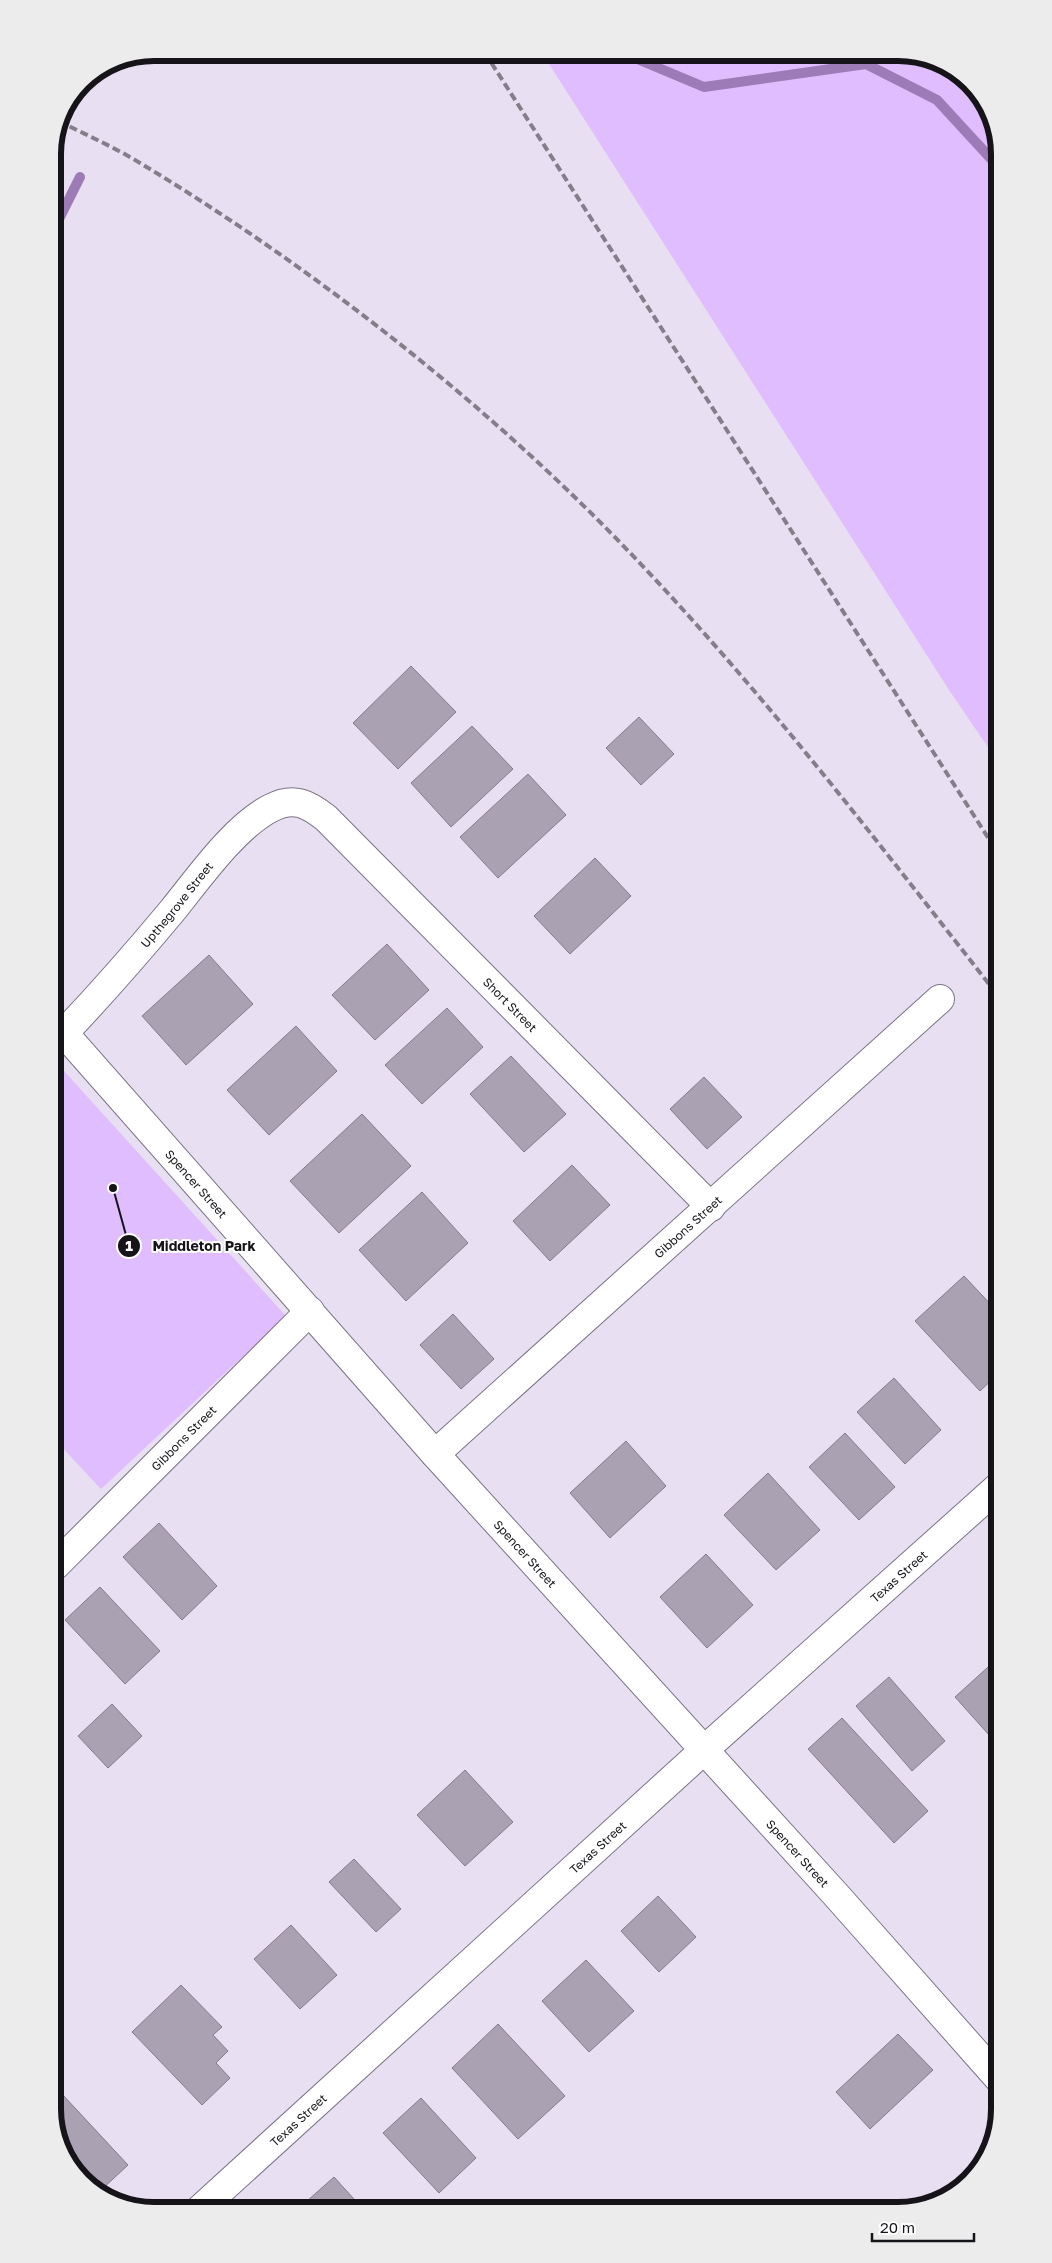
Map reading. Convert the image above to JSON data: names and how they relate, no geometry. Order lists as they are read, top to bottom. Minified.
{"streets":{"street":["Upthegrove Street","Short Street","Spencer Street","Gibbons Street","Texas Street"]},"crossings":[["Upthegrove Street","Short Street"],["Short Street","Gibbons Street"],["Spencer Street","Gibbons Street"],["Spencer Street","Texas Street"]],"places":["Middleton Park"],"scale_bar":"20 m"}
